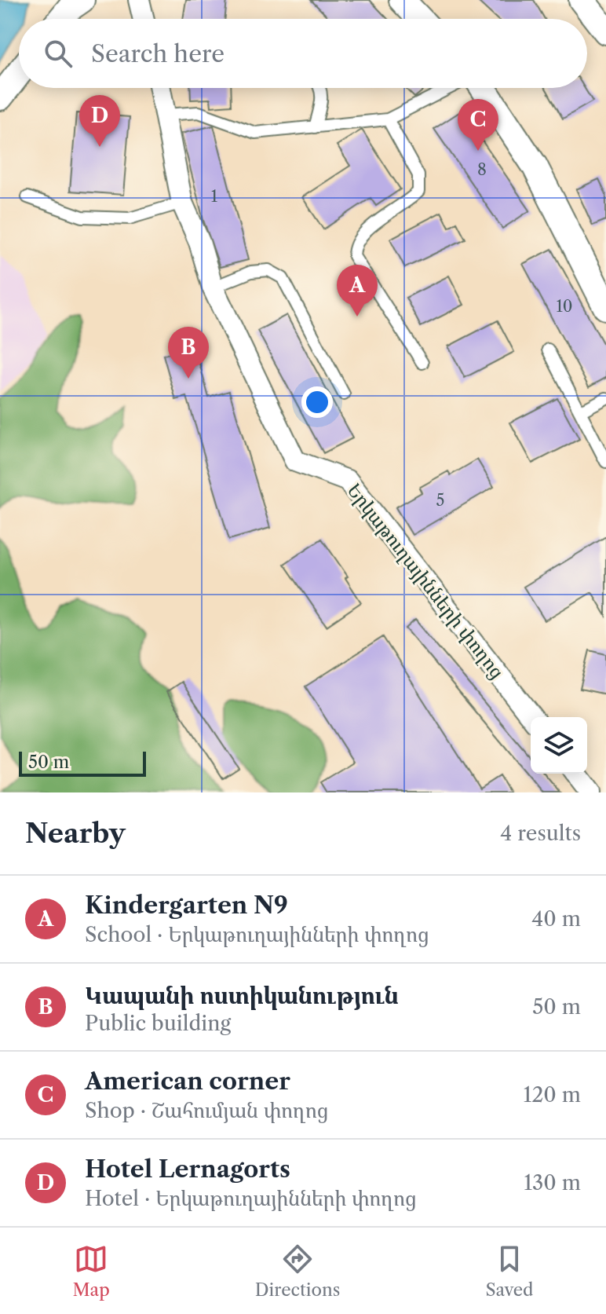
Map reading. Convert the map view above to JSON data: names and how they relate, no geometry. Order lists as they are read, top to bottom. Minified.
{"streets":{"street":["Երկաթուղայինների փողոց"]},"house_numbers":["8","1","10","5"],"scale_bar":"50 m","page":{"search":"Search here","pins":["D","C","A","B"],"scale":"50 m","heading":["Nearby","4 results"],"list":[{"mark":"A","name":"Kindergarten N9","note":"School · Երկաթուղայինների փողոց","value":"40 m"},{"mark":"B","name":"Կապանի ոստիկանություն","note":"Public building","value":"50 m"},{"mark":"C","name":"American corner","note":"Shop · Շահումյան փողոց","value":"120 m"},{"mark":"D","name":"Hotel Lernagorts","note":"Hotel · Երկաթուղայինների փողոց","value":"130 m"}],"nav":["Map","Directions","Saved"]}}
